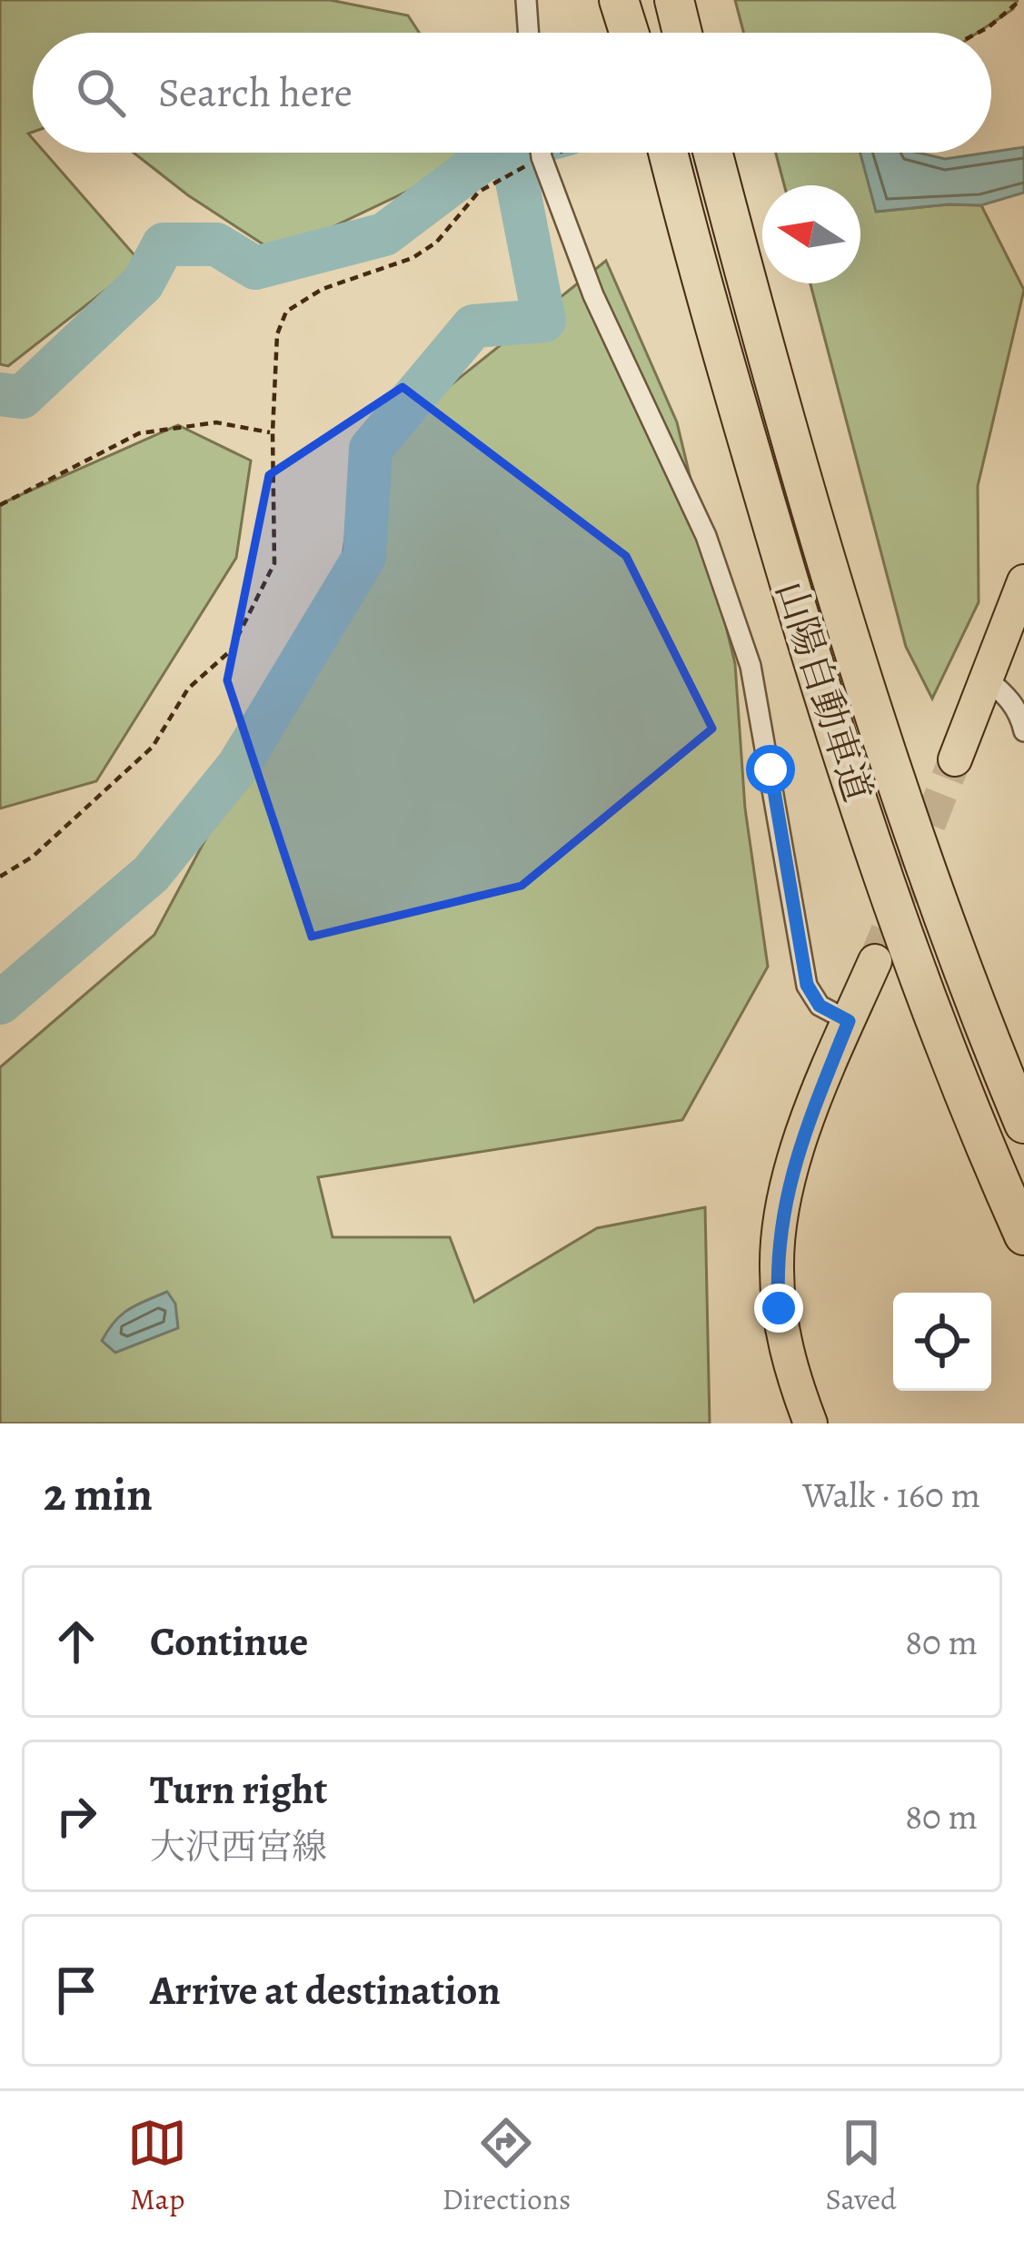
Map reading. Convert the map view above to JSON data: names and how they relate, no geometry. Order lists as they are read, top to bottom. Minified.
{"streets":{"highway":["山陽自動車道"]},"north":"left","page":{"search":"Search here","heading":["2 min","Walk · 160 m"],"list":[["Continue","80 m"],["Turn right","大沢西宮線","80 m"],"Arrive at destination"],"nav":["Map","Directions","Saved"]}}
